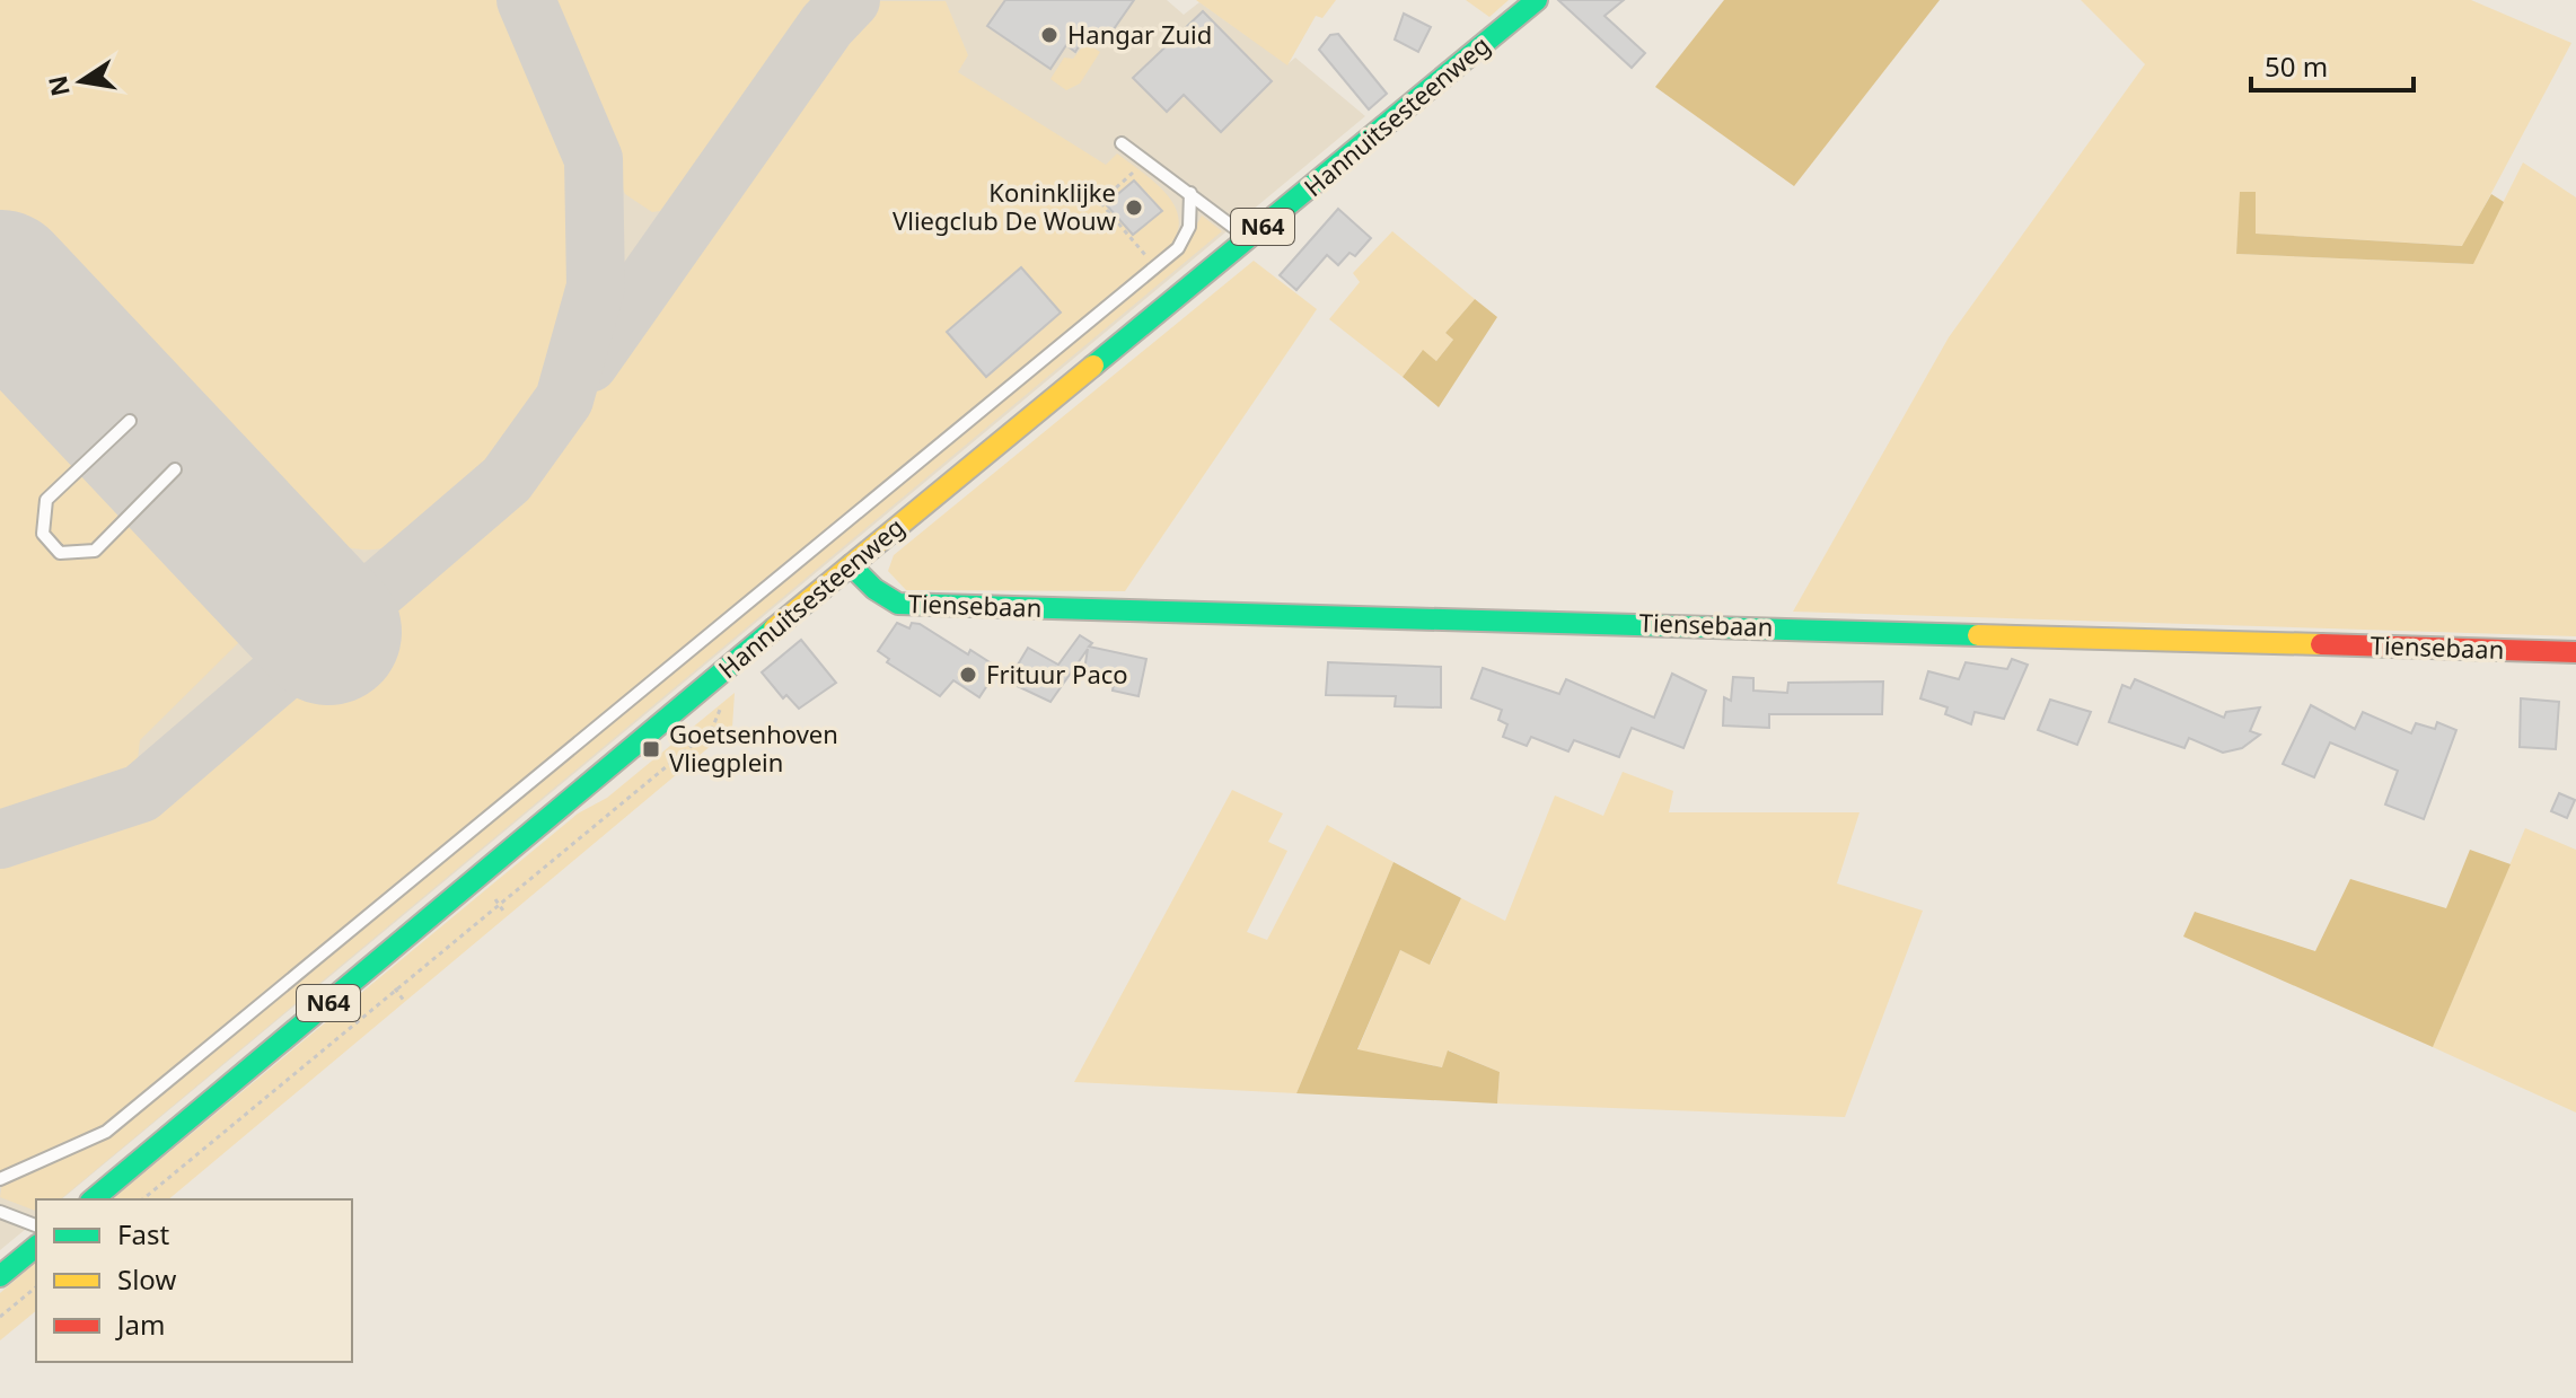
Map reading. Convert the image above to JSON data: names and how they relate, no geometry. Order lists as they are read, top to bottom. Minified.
{"streets":{"main road":["Hannuitsesteenweg","N64","Tiensebaan"]},"crossings":[["Hannuitsesteenweg","Tiensebaan"]],"places":{"other":["Hangar Zuid","Koninklijke Vliegclub De Wouw","Frituur Paco"],"transit":["Goetsenhoven Vliegplein"]},"legend":["Fast","Slow","Jam"],"scale_bar":"50 m","north":"left"}
